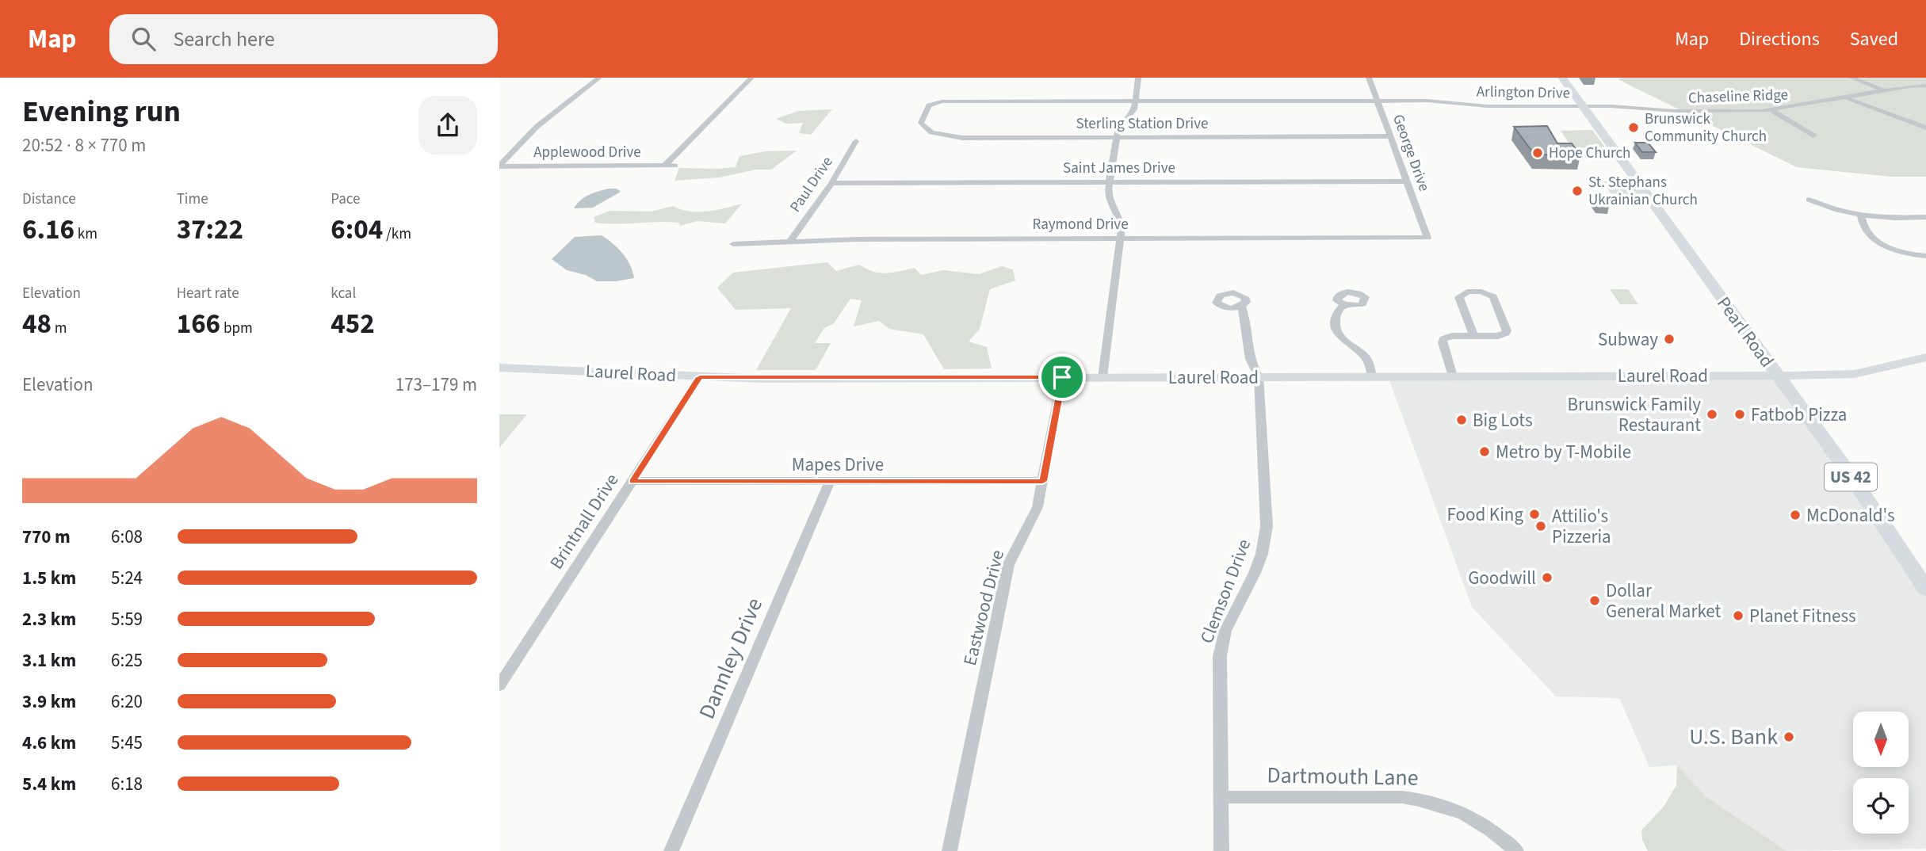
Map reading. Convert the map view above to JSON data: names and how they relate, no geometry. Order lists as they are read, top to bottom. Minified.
{"streets":{"main road":["Pearl Road","US 42"],"street":["Arlington Drive","Chaseline Ridge","Sterling Station Drive","Applewood Drive","George Drive","Saint James Drive","Paul Drive","Raymond Drive","Laurel Road","Mapes Drive","Brintnall Drive","Clemson Drive","Eastwood Drive","Dannley Drive","Dartmouth Lane"]},"crossings":[["Arlington Drive","Chaseline Ridge"],["Arlington Drive","Sterling Station Drive"],["Arlington Drive","George Drive"],["Arlington Drive","Pearl Road"],["Chaseline Ridge","Pearl Road"],["Sterling Station Drive","George Drive"],["George Drive","Saint James Drive"],["George Drive","Raymond Drive"],["Saint James Drive","Paul Drive"],["Paul Drive","Raymond Drive"],["Pearl Road","Laurel Road"],["Laurel Road","Brintnall Drive"],["Laurel Road","Clemson Drive"],["Laurel Road","Eastwood Drive"],["Mapes Drive","Brintnall Drive"],["Mapes Drive","Eastwood Drive"],["Mapes Drive","Dannley Drive"],["Clemson Drive","Dartmouth Lane"]],"places":["Brunswick Community Church","Hope Church","St. Stephans Ukrainian Church","Subway","Brunswick Family Restaurant","Fatbob Pizza","Big Lots","Metro by T-Mobile","Food King","McDonald's","Attilio's Pizzeria","Goodwill","Dollar General Market","Planet Fitness","U.S. Bank"],"north":"bottom","page":{"header":"Map","search":"Search here","nav":["Map","Directions","Saved"],"heading":["Evening run","20:52 · 8 × 770 m"],"stats":[["Distance","6.16 km"],["Time","37:22"],["Pace","6:04 /km"],["Elevation","48 m"],["Heart rate","166 bpm"],["kcal","452"]],"chart":["Elevation","173–179 m"],"list":[{"name":"770 m","note":"6:08"},{"name":"1.5 km","note":"5:24"},{"name":"2.3 km","note":"5:59"},{"name":"3.1 km","note":"6:25"},{"name":"3.9 km","note":"6:20"},{"name":"4.6 km","note":"5:45"},{"name":"5.4 km","note":"6:18"}]}}
